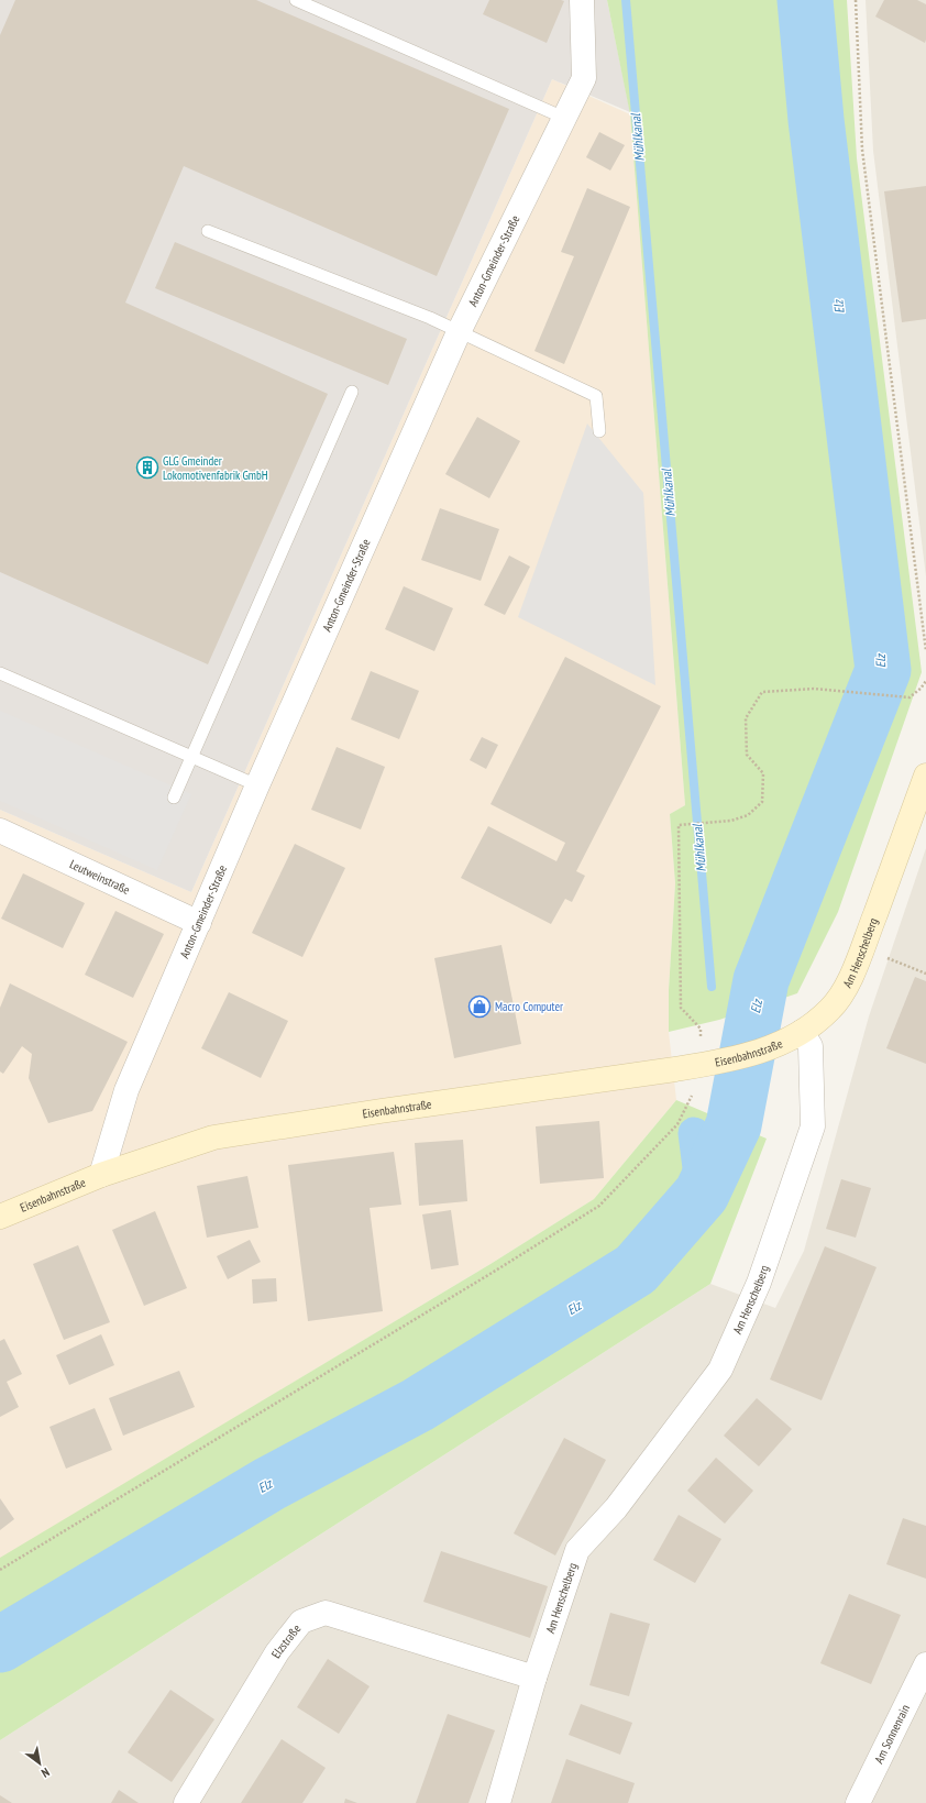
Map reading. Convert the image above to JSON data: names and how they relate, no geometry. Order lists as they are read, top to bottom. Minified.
{"streets":{"main road":["Am Henschelberg","Eisenbahnstraße"],"street":["Anton-Gmeinder-Straße","Leutweinstraße","Elzstraße","Am Sonnenrain"]},"crossings":[["Anton-Gmeinder-Straße","Leutweinstraße"],["Anton-Gmeinder-Straße","Eisenbahnstraße"],["Am Henschelberg","Eisenbahnstraße"],["Am Henschelberg","Elzstraße"]],"water":["Mühlkanal","Elz"],"places":{"building":["GLG Gmeinder Lokomotivenfabrik GmbH"],"shop":["Macro Computer"]},"north":"bottom right"}
